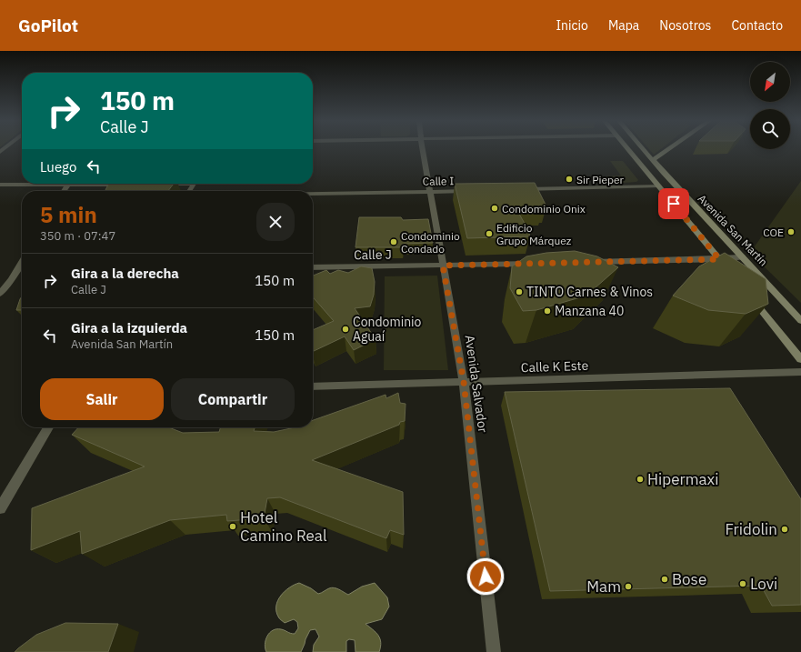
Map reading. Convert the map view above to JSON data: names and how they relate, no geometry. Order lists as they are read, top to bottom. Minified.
{"streets":{"main road":["Avenida San Martín"],"street":["Calle I","Calle J","Calle K Este","Avenida Salvador"]},"crossings":[["Calle I","Avenida Salvador"],["Calle J","Avenida Salvador"],["Calle K Este","Avenida Salvador"]],"places":["Sir Pieper","Condominio Onix","COE","Edificio Grupo Márquez","Condominio Condado","TINTO Carnes & Vinos","Manzana 40","Condominio Aguaí","Hipermaxi","Hotel Camino Real","Fridolin","Bose","Lovi","Mam"],"north":"bottom left","page":{"header":"GoPilot","nav":["Inicio","Mapa","Nosotros","Contacto"],"turn":["150 m","Calle J"],"then":"Luego","heading":["5 min","350 m · 07:47"],"list":[{"name":"Gira a la derecha","note":"Calle J","value":"150 m"},{"name":"Gira a la izquierda","note":"Avenida San Martín","value":"150 m"}],"buttons":["Salir","Compartir"]}}
